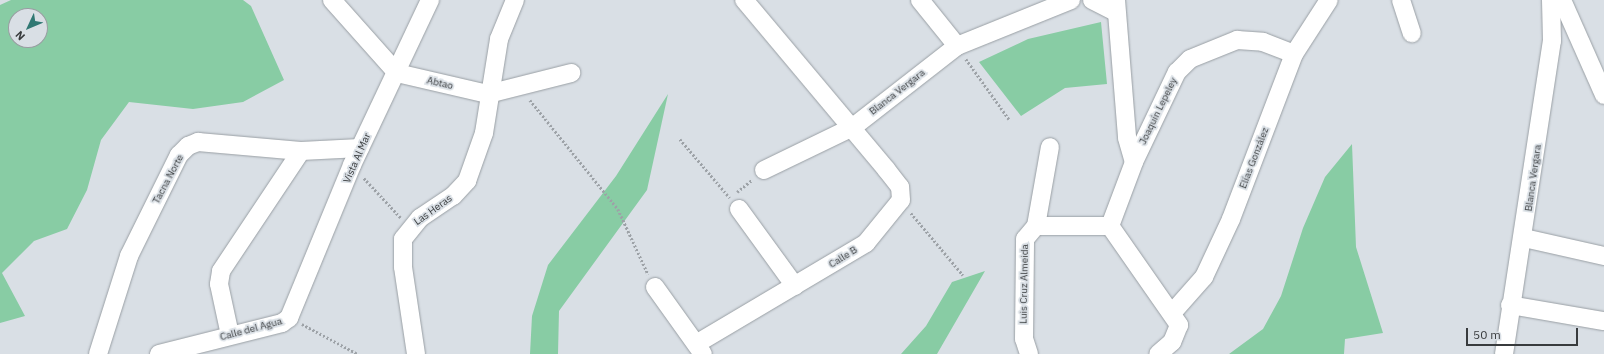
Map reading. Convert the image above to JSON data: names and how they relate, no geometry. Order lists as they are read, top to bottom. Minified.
{"streets":{"street":["Abtao","Blanca Vergara","Joaquín Lepeley","Vista Al Mar","Elías González","Tacna Norte","Las Heras","Calle B","Luis Cruz Almeida","Calle del Agua"]},"crossings":[["Abtao","Vista Al Mar"],["Abtao","Las Heras"],["Joaquín Lepeley","Elías González"],["Vista Al Mar","Tacna Norte"],["Vista Al Mar","Calle del Agua"]],"scale_bar":"50 m","north":"bottom left"}
